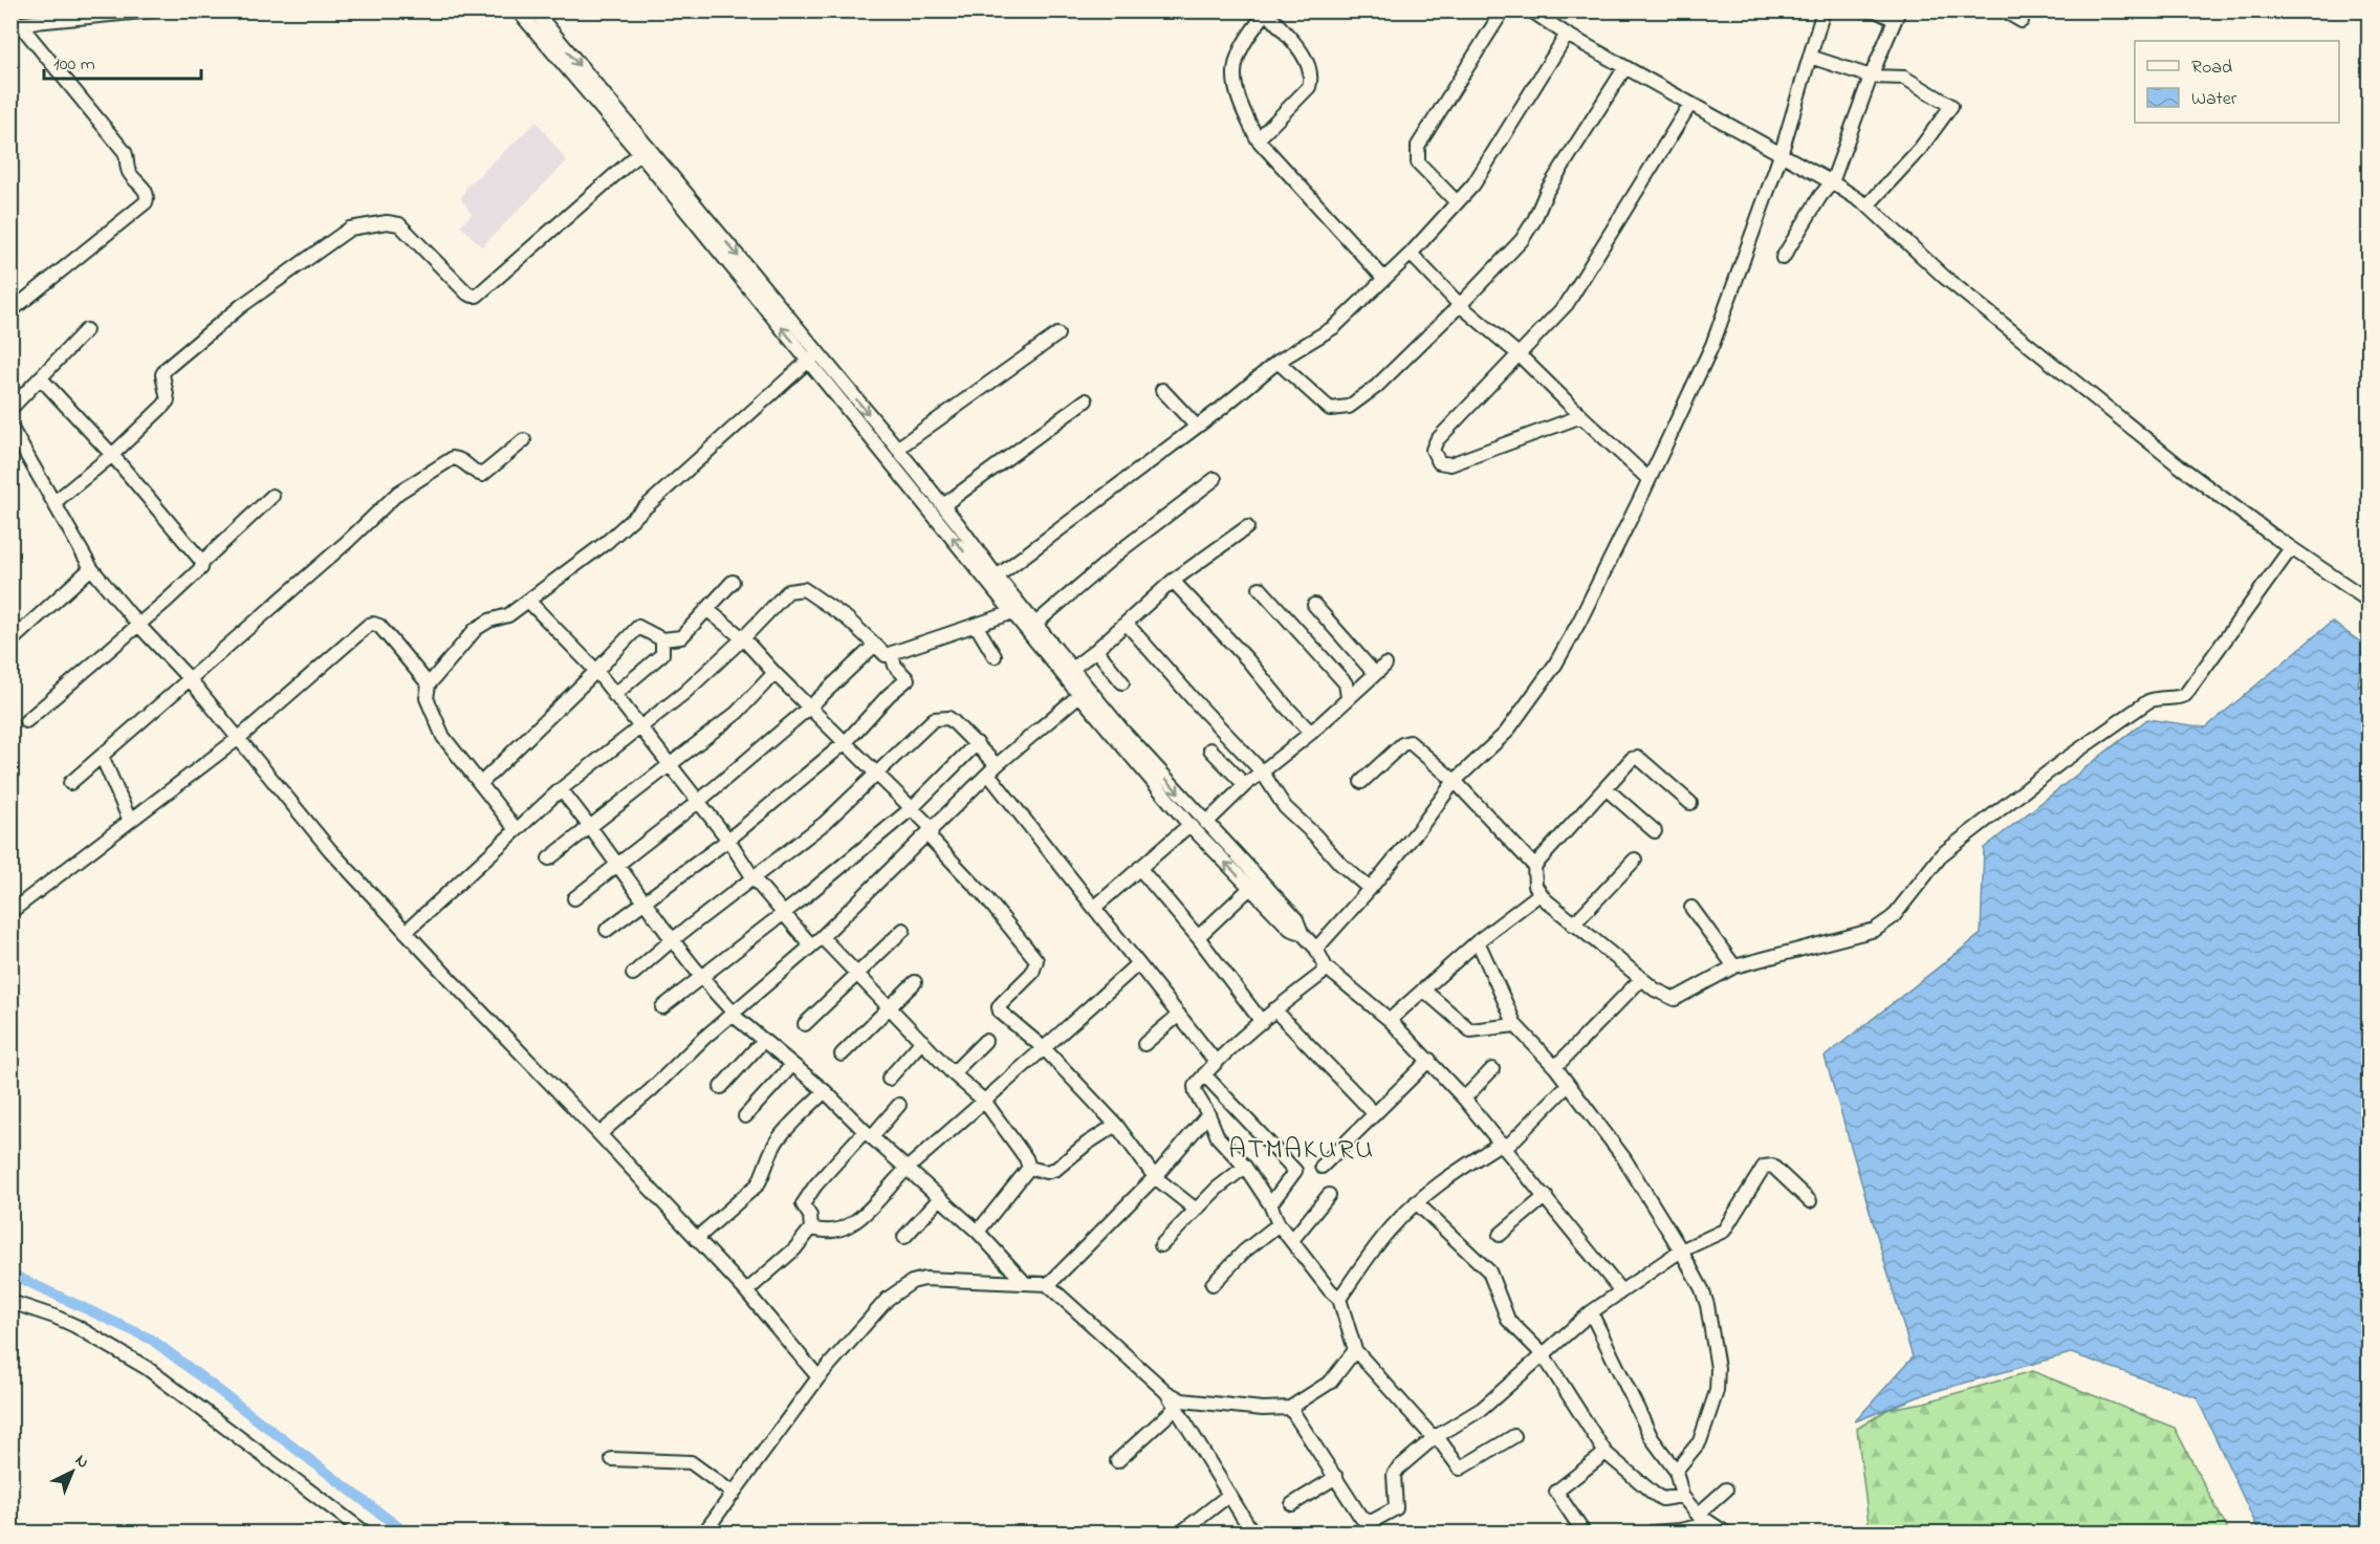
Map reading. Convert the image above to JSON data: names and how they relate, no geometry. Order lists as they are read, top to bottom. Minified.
{"districts":["ATMAKURU"],"legend":["Road","Water"],"scale_bar":"100 m","north":"top right"}
